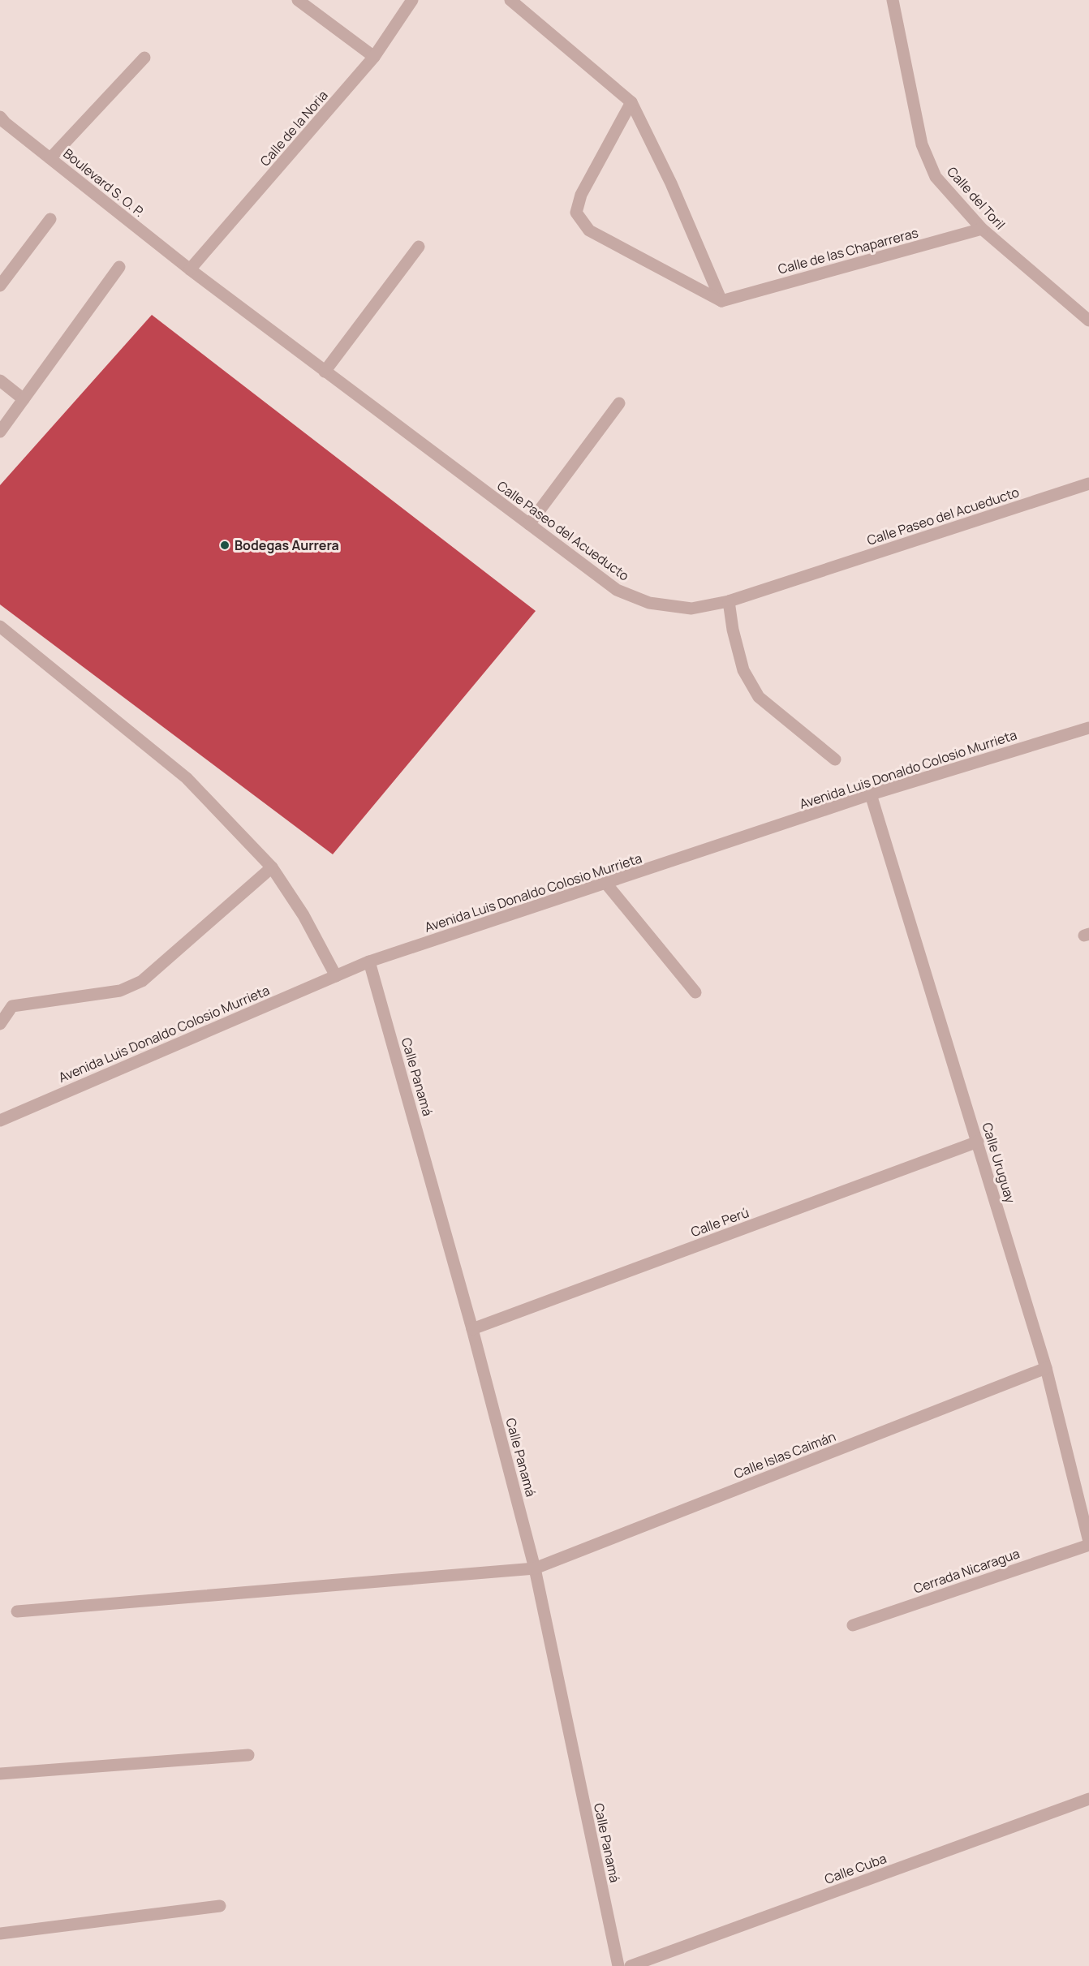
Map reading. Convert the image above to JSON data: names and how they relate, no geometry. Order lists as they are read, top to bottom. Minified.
{"streets":{"street":["Calle de la Noria","Boulevard S. O. P.","Calle del Toril","Calle de las Chaparreras","Calle Paseo del Acueducto","Avenida Luis Donaldo Colosio Murrieta","Calle Panamá","Calle Uruguay","Calle Perú","Calle Islas Caimán","Cerrada Nicaragua","Calle Cuba"]},"crossings":[["Calle de la Noria","Boulevard S. O. P."],["Calle de la Noria","Calle Paseo del Acueducto"],["Boulevard S. O. P.","Calle Paseo del Acueducto"],["Calle del Toril","Calle de las Chaparreras"],["Avenida Luis Donaldo Colosio Murrieta","Calle Panamá"],["Avenida Luis Donaldo Colosio Murrieta","Calle Uruguay"],["Calle Panamá","Calle Perú"],["Calle Panamá","Calle Islas Caimán"],["Calle Uruguay","Calle Perú"],["Calle Uruguay","Calle Islas Caimán"],["Calle Uruguay","Cerrada Nicaragua"]],"places":["Bodegas Aurrera"]}
